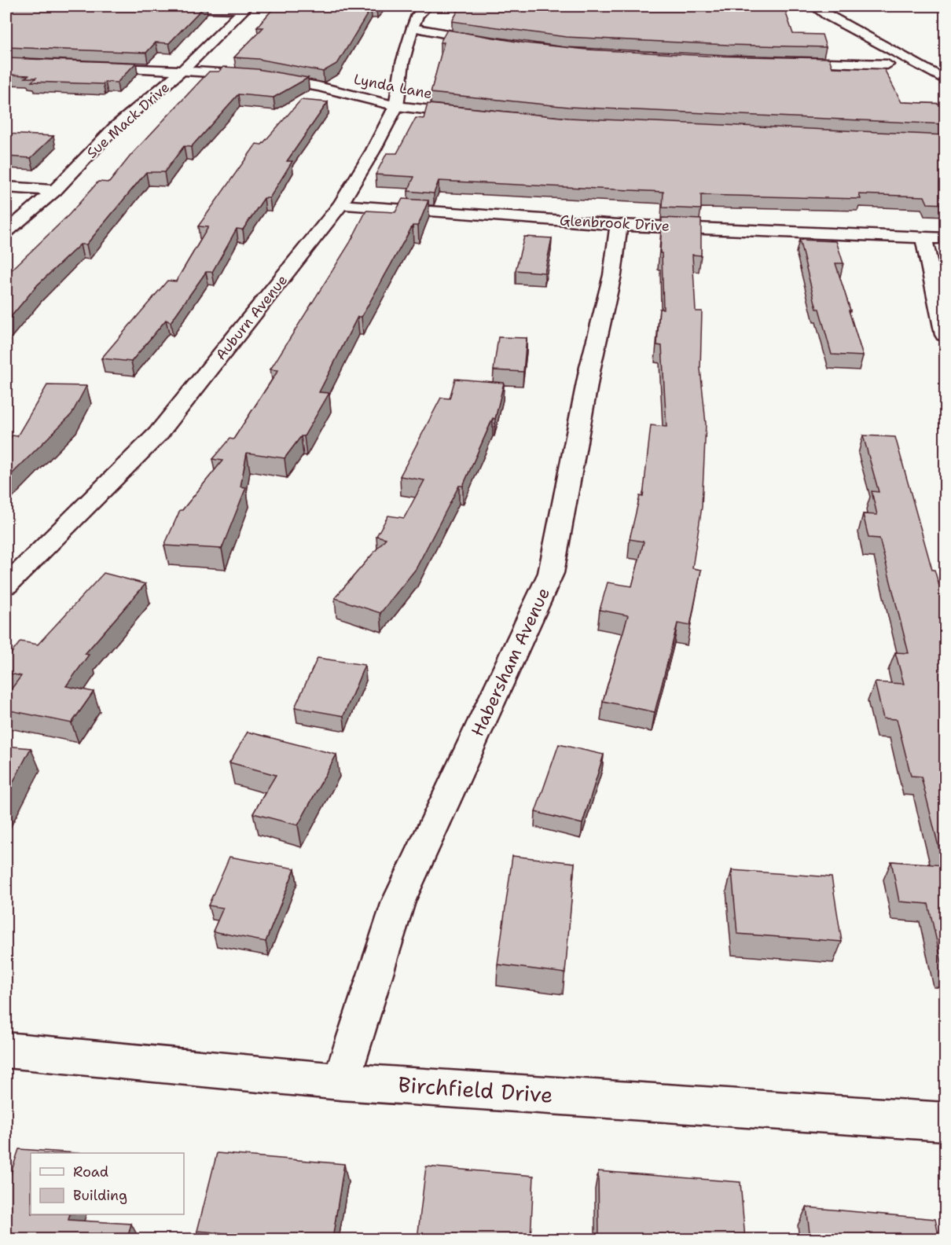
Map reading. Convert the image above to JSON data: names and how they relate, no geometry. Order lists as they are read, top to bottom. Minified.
{"streets":{"main road":["Lynda Lane","Sue Mack Drive","Glenbrook Drive","Auburn Avenue","Habersham Avenue","Birchfield Drive"]},"crossings":[["Lynda Lane","Sue Mack Drive"],["Lynda Lane","Auburn Avenue"],["Glenbrook Drive","Auburn Avenue"],["Glenbrook Drive","Habersham Avenue"],["Habersham Avenue","Birchfield Drive"]],"legend":["Road","Building"]}
